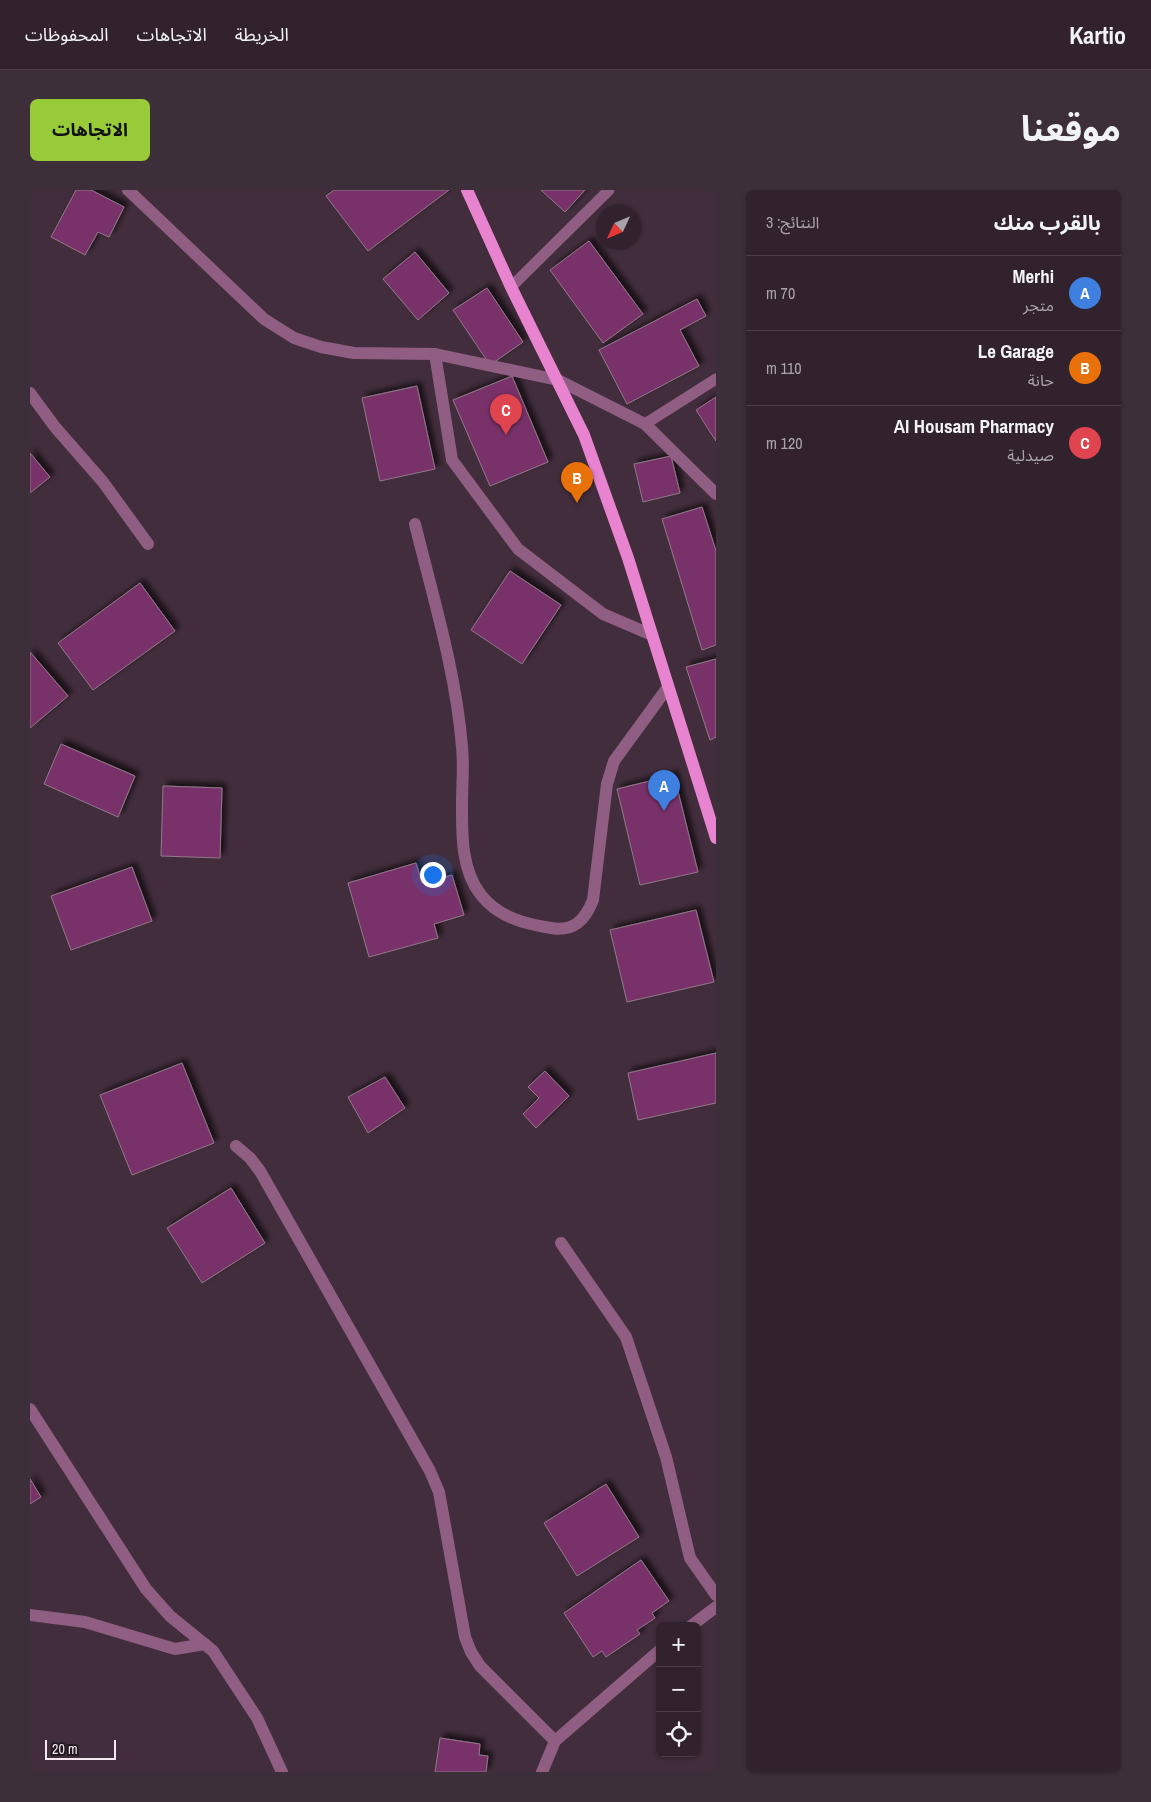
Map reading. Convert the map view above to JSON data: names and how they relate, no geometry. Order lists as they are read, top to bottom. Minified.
{"scale_bar":"20 m","north":"bottom left","page":{"header":"Kartio","nav":["الخريطة","الاتجاهات","المحفوظات"],"title":"موقعنا","buttons":"الاتجاهات","heading":["بالقرب منك","النتائج: 3"],"list":[{"mark":"A","name":"Merhi","note":"متجر","value":"70 m"},{"mark":"B","name":"Le Garage","note":"حانة","value":"110 m"},{"mark":"C","name":"Al Housam Pharmacy","note":"صيدلية","value":"120 m"}],"pins":["C","B","A"],"map_buttons":["+","−"],"scale":"20 m"}}
